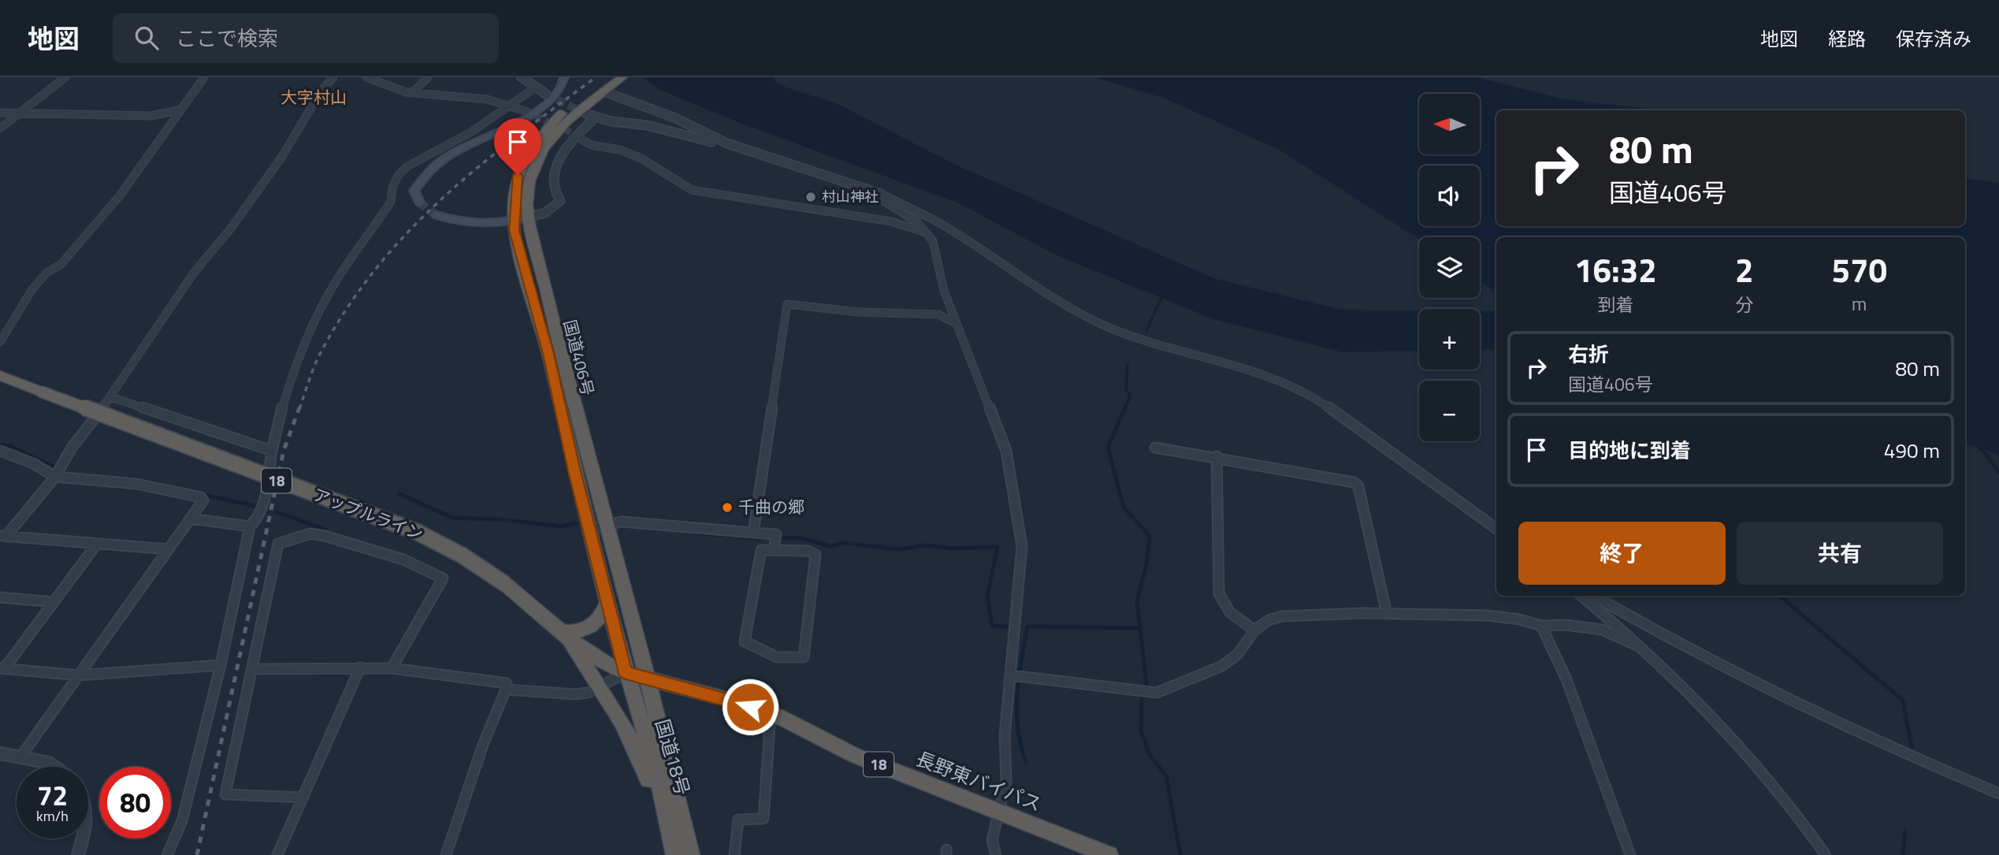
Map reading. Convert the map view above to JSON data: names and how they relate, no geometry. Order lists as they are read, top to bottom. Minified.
{"streets":{"highway":["国道406号","18","アップルライン","国道18号","長野東バイパス"]},"crossings":[["国道406号","アップルライン"],["国道406号","国道18号"],["国道406号","長野東バイパス"],["アップルライン","国道18号"],["アップルライン","長野東バイパス"],["国道18号","長野東バイパス"]],"districts":["大字村山"],"places":["村山神社","千曲の郷"],"north":"left","page":{"header":"地図","search":"ここで検索","nav":["地図","経路","保存済み"],"map_buttons":["+","−"],"turn":["80 m","国道406号"],"eta":["16:32","到着","2","分","570","m"],"list":[{"name":"右折","note":"国道406号","value":"80 m"},{"name":"目的地に到着","value":"490 m"}],"buttons":["終了","共有"],"speed":"72 km/h","limit":"80"}}
